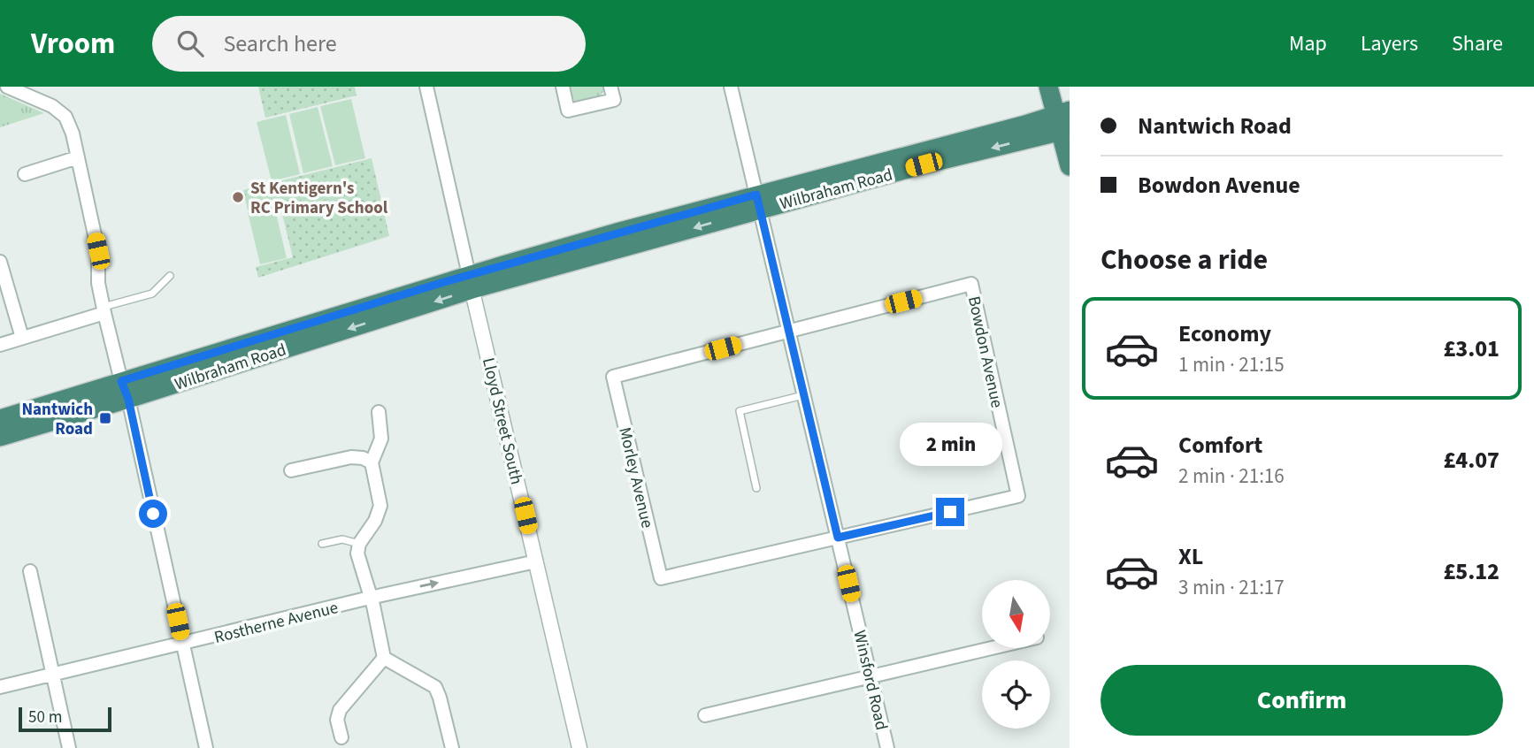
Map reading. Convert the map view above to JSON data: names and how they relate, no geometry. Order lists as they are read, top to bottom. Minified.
{"streets":{"highway":["Wilbraham Road"],"street":["Bowdon Avenue","Lloyd Street South","Morley Avenue","Rostherne Avenue","Winsford Road"]},"crossings":[["Wilbraham Road","Lloyd Street South"],["Wilbraham Road","Winsford Road"],["Bowdon Avenue","Morley Avenue"],["Bowdon Avenue","Winsford Road"],["Lloyd Street South","Rostherne Avenue"],["Morley Avenue","Winsford Road"]],"places":{"other":["St Kentigern's RC Primary School"],"transit":["Nantwich Road"]},"scale_bar":"50 m","north":"bottom","page":{"header":"Vroom","search":"Search here","nav":["Map","Layers","Share"],"banner":["Nantwich Road","Bowdon Avenue"],"heading":"Choose a ride","list":[{"name":"Economy","note":"1 min · 21:15","value":"£3.01"},{"name":"Comfort","note":"2 min · 21:16","value":"£4.07"},{"name":"XL","note":"3 min · 21:17","value":"£5.12"}],"bubble":"2 min","buttons":"Confirm","scale":"50 m"}}
